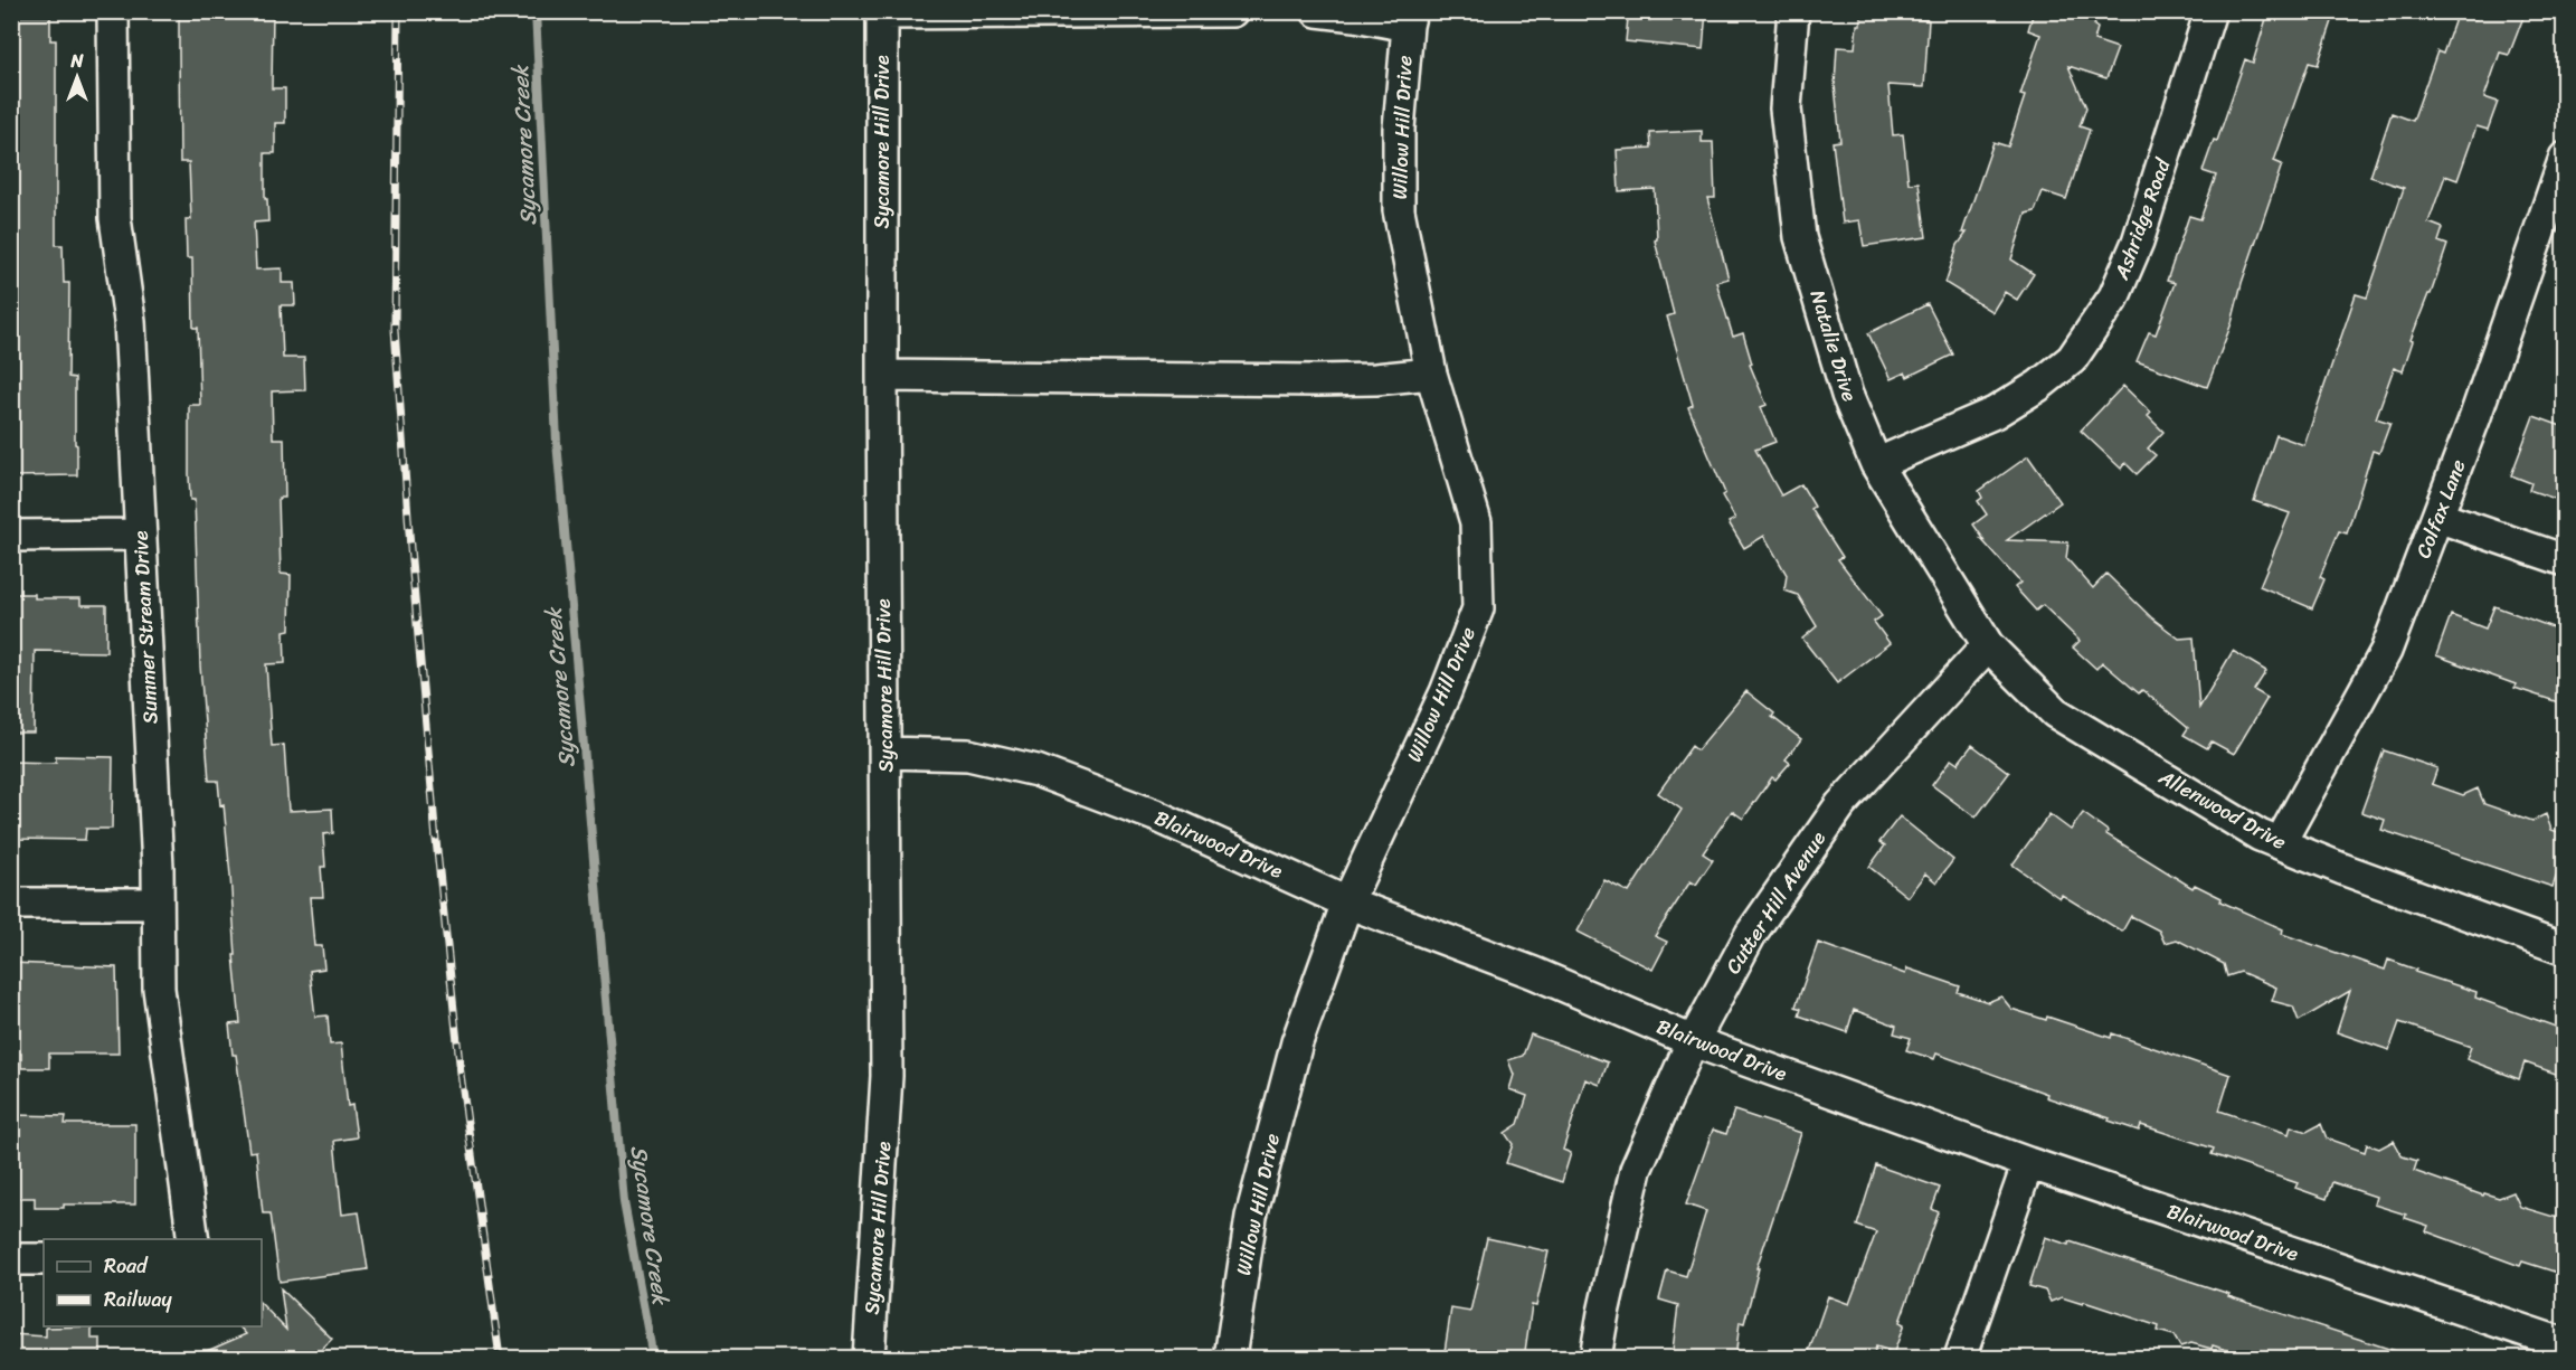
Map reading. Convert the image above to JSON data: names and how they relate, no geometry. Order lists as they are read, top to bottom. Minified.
{"streets":{"street":["Willow Hill Drive","Sycamore Hill Drive","Ashridge Road","Natalie Drive","Colfax Lane","Summer Stream Drive","Allenwood Drive","Blairwood Drive","Cutter Hill Avenue"]},"crossings":[["Willow Hill Drive","Blairwood Drive"],["Sycamore Hill Drive","Blairwood Drive"],["Ashridge Road","Natalie Drive"],["Natalie Drive","Allenwood Drive"],["Natalie Drive","Cutter Hill Avenue"],["Colfax Lane","Allenwood Drive"],["Allenwood Drive","Cutter Hill Avenue"],["Blairwood Drive","Cutter Hill Avenue"]],"water":["Sycamore Creek"],"legend":["Road","Railway"],"north":"top"}
